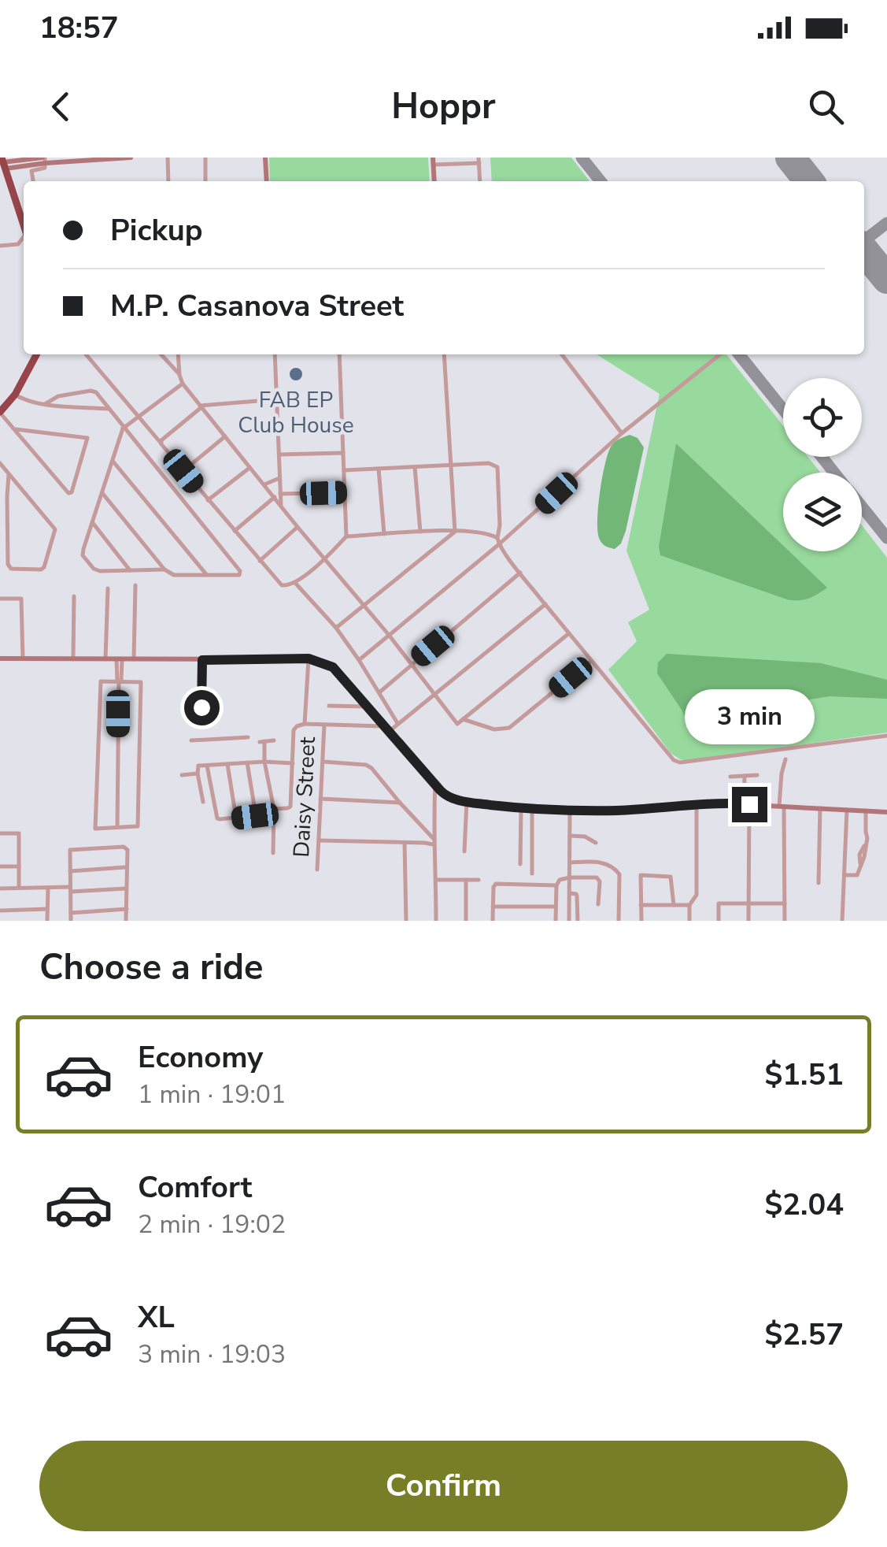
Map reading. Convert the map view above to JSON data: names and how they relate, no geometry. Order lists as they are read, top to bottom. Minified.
{"streets":{"street":["Daisy Street"]},"places":["FAB EP Club House"],"page":{"status":"18:57","header":"Hoppr","banner":["Pickup","M.P. Casanova Street"],"bubble":"3 min","heading":"Choose a ride","list":[{"name":"Economy","note":"1 min · 19:01","value":"$1.51"},{"name":"Comfort","note":"2 min · 19:02","value":"$2.04"},{"name":"XL","note":"3 min · 19:03","value":"$2.57"}],"buttons":"Confirm"}}
